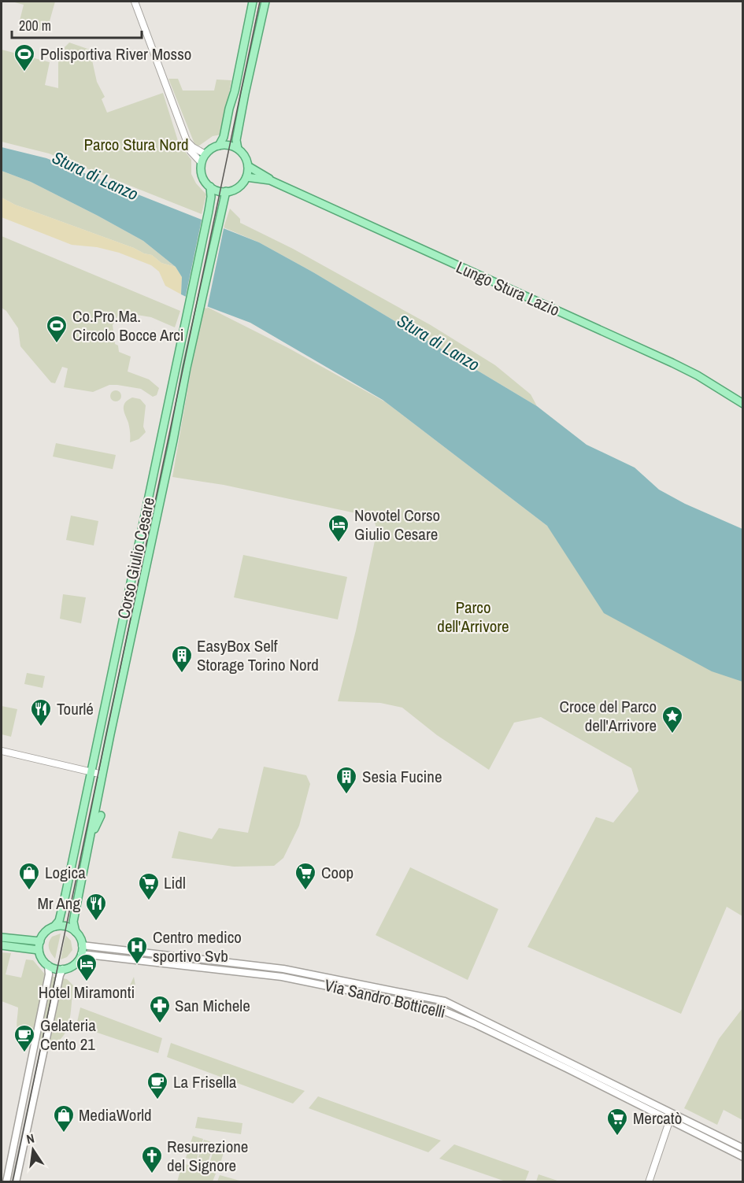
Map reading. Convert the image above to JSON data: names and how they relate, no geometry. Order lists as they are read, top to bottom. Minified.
{"streets":{"main road":["Lungo Stura Lazio","Corso Giulio Cesare","Via Sandro Botticelli"]},"crossings":[["Lungo Stura Lazio","Corso Giulio Cesare"],["Corso Giulio Cesare","Via Sandro Botticelli"]],"water":["Stura di Lanzo"],"parks":["Parco Stura Nord","Parco dell'Arrivore"],"places":{"sports":["Polisportiva River Mosso","Co.Pro.Ma. Circolo Bocce Arci"],"hotel":["Novotel Corso Giulio Cesare","Hotel Miramonti"],"building":["EasyBox Self Storage Torino Nord","Sesia Fucine"],"restaurant":["Tourlé","Mr Ang"],"place":["Croce del Parco dell'Arrivore"],"shop":["Logica","MediaWorld"],"supermarket":["Coop","Lidl","Mercatò"],"hospital":["Centro medico sportivo Svb"],"pharmacy":["San Michele"],"cafe":["Gelateria Cento 21","La Frisella"],"church":["Resurrezione del Signore"]},"scale_bar":"200 m","north":"top"}
